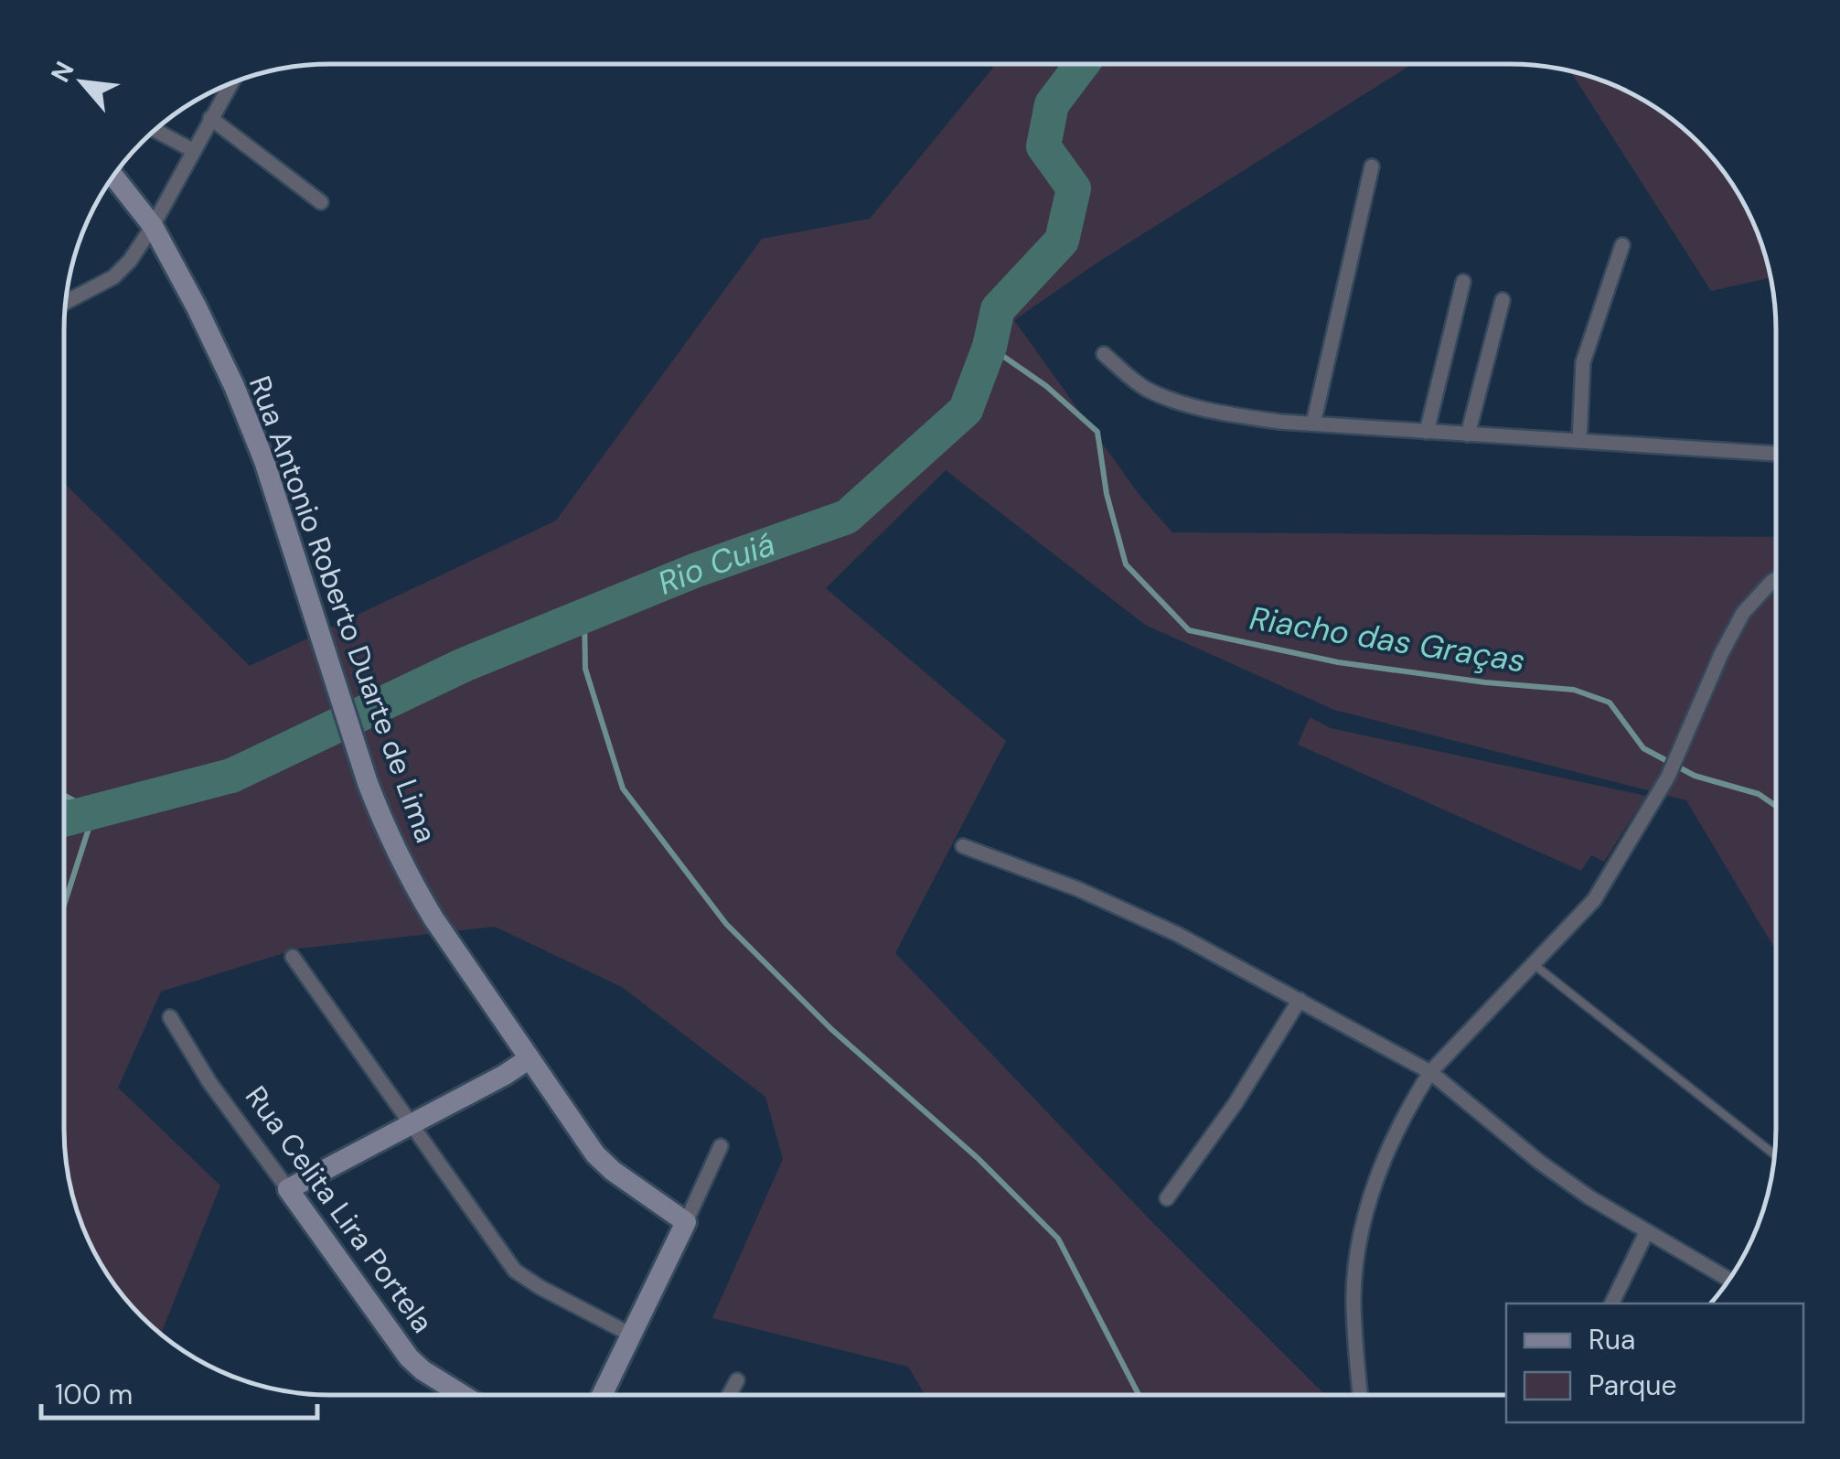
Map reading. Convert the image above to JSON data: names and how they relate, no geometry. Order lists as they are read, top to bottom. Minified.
{"streets":{"main road":["Rua Antonio Roberto Duarte de Lima","Rua Celita Lira Portela"]},"water":["Rio Cuiá","Riacho das Graças"],"legend":["Rua","Parque"],"scale_bar":"100 m","north":"top left"}
